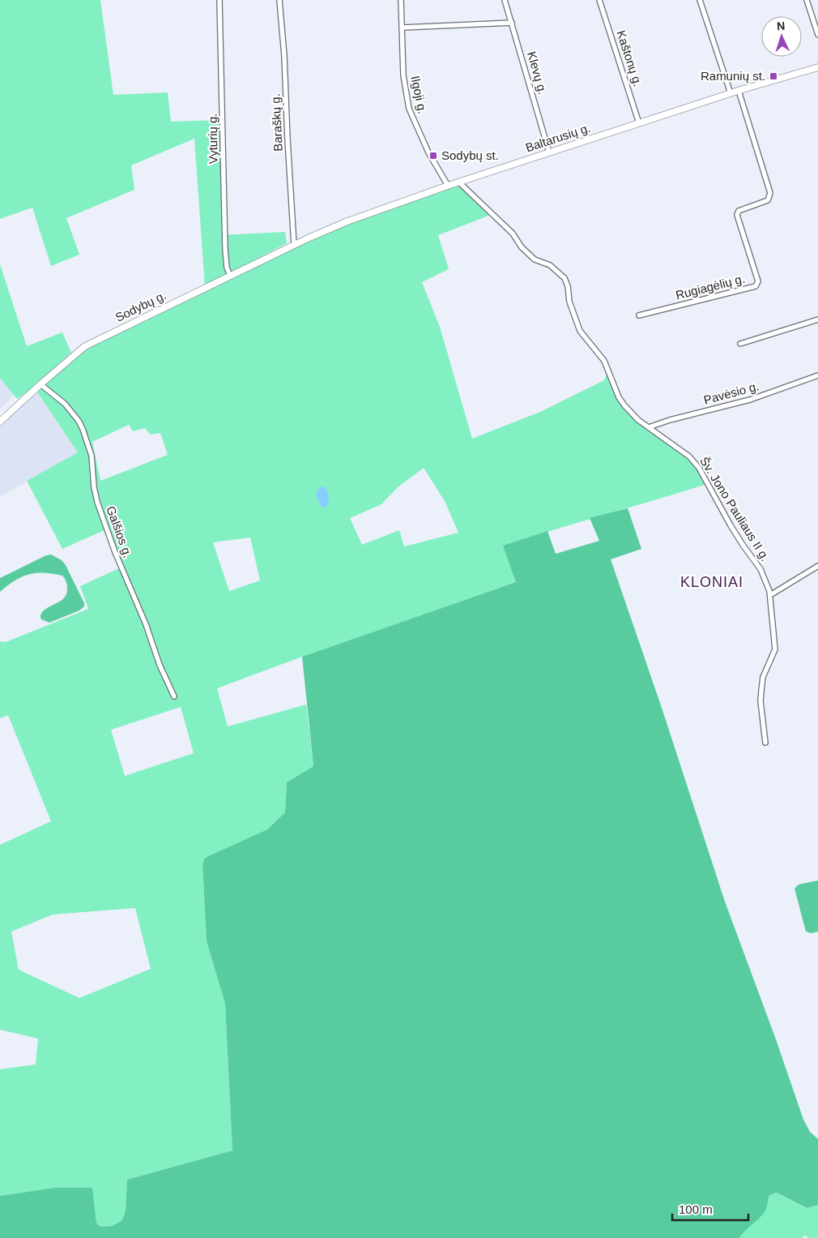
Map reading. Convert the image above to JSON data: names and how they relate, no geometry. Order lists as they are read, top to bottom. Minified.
{"streets":{"main road":["Baltarusių g.","Sodybų g."],"street":["Kaštonų g.","Klevų g.","Ilgoji g.","Baraškų g.","Vyturių g.","Rugiagėlių g.","Pavėsio g.","Šv. Jono Pauliaus II g.","Galšios g."]},"crossings":[["Kaštonų g.","Baltarusių g."],["Klevų g.","Baltarusių g."],["Ilgoji g.","Baltarusių g."],["Baraškų g.","Sodybų g."],["Baltarusių g.","Rugiagėlių g."],["Baltarusių g.","Sodybų g."],["Baltarusių g.","Šv. Jono Pauliaus II g."],["Vyturių g.","Sodybų g."],["Sodybų g.","Galšios g."],["Pavėsio g.","Šv. Jono Pauliaus II g."]],"districts":["KLONIAI"],"places":{"transit":["Ramunių st.","Sodybų st."]},"scale_bar":"100 m","north":"top"}
